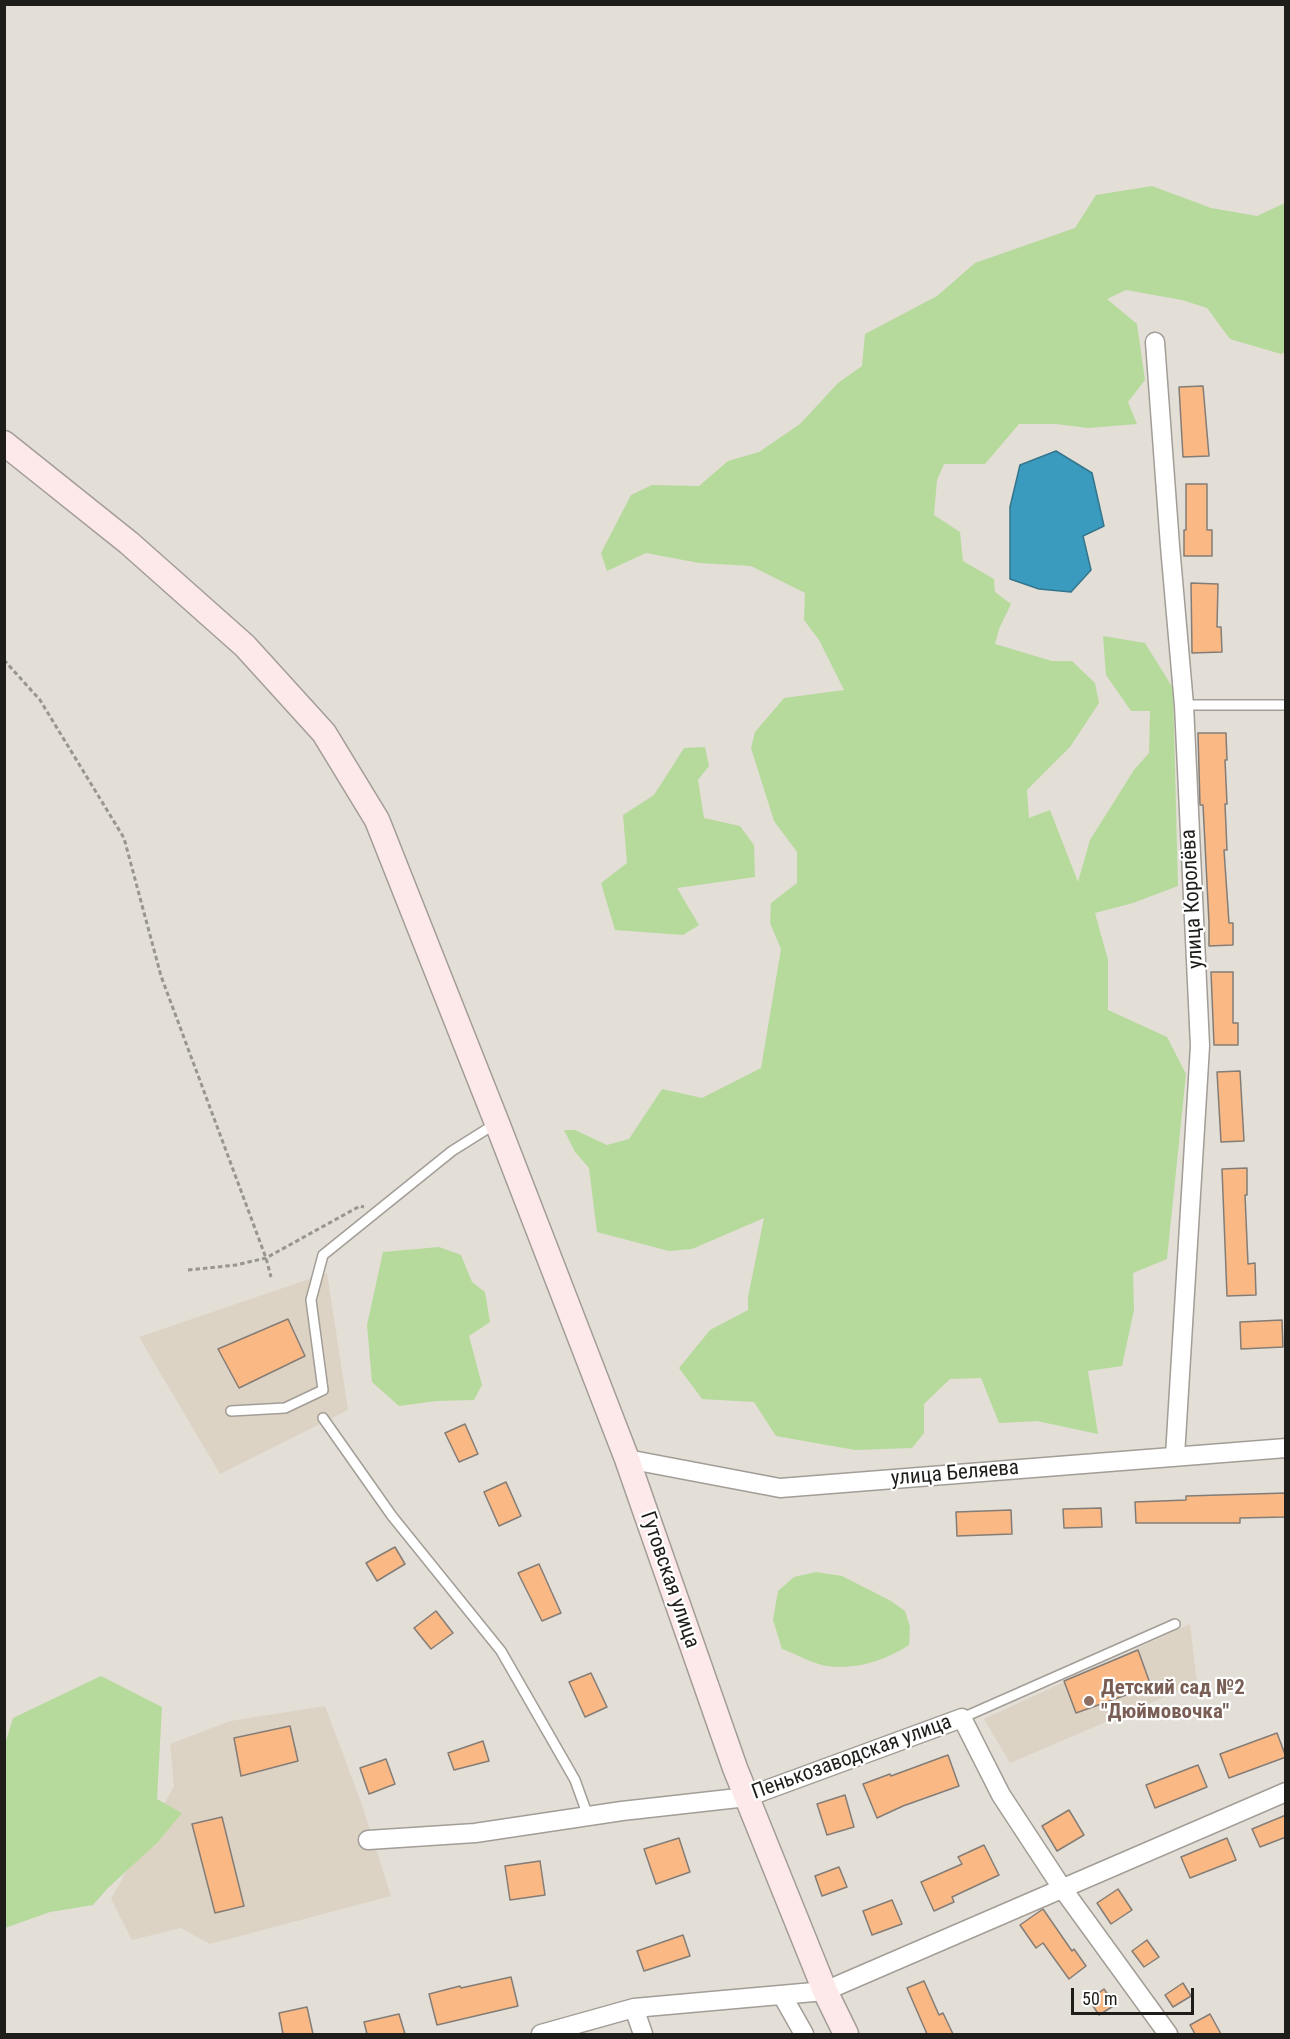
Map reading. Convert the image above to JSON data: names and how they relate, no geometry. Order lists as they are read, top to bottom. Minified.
{"streets":{"street":["улица Королёва","улица Беляева","Гутовская улица","Пенькозаводская улица"]},"crossings":[["улица Королёва","улица Беляева"],["улица Беляева","Гутовская улица"],["Гутовская улица","Пенькозаводская улица"]],"places":["Детский сад №2 \"Дюймовочка\""],"scale_bar":"50 m"}
